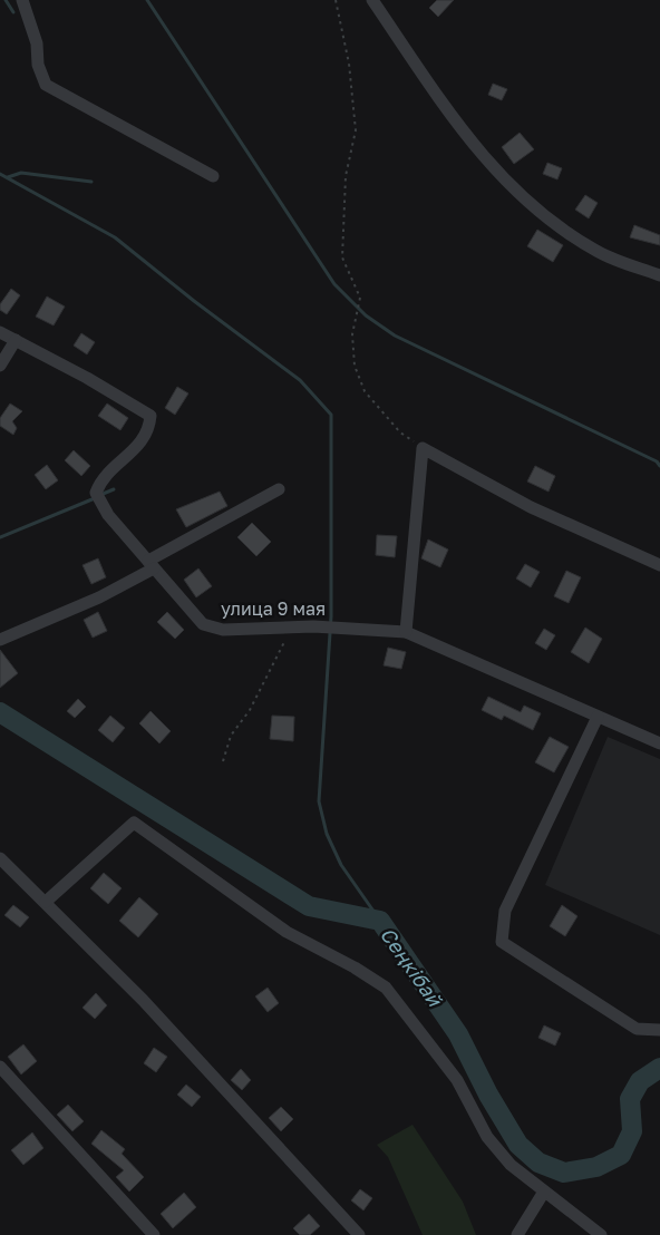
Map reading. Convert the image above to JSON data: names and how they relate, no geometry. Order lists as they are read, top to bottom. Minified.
{"streets":{"street":["улица 9 мая"]},"water":["Сеңкібай"]}
